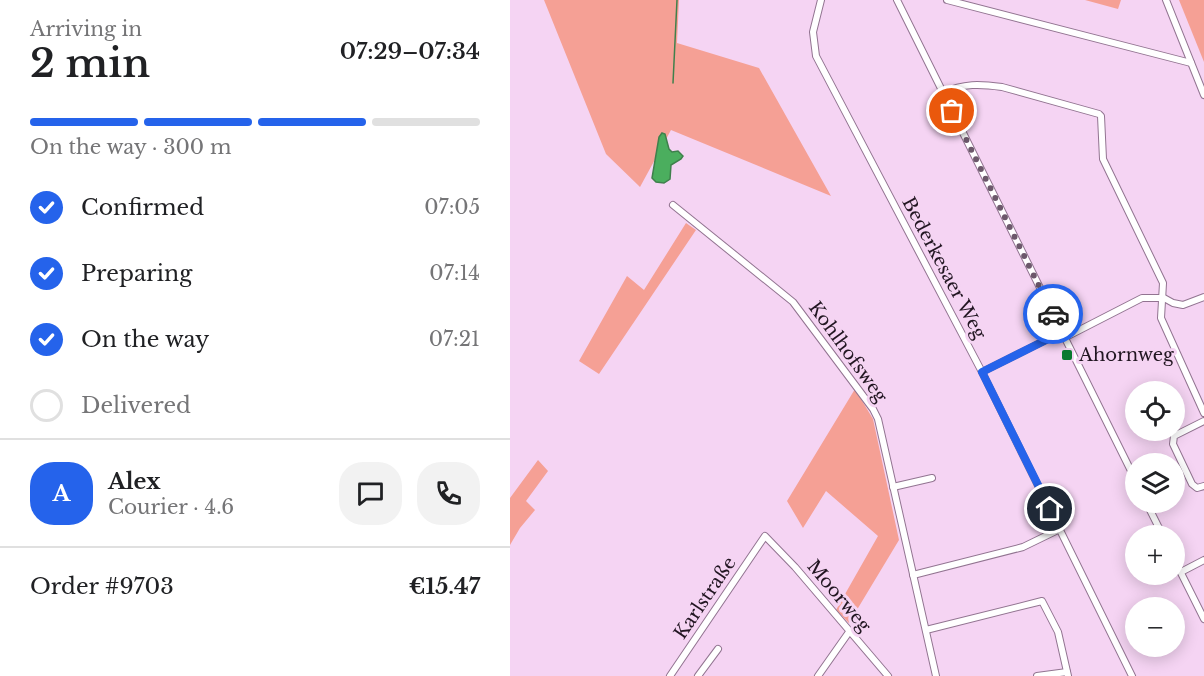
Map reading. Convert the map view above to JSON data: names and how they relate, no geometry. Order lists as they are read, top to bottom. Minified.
{"streets":{"street":["Bederkesaer Weg","Kohlhofsweg","Moorweg","Karlstraße"]},"crossings":[["Moorweg","Karlstraße"]],"places":{"transit":["Ahornweg"]},"page":{"heading":["2 min","Arriving in","07:29–07:34"],"panel":["Alex","Courier · 4.6","Order #9703","€15.47"],"bar":"On the way · 300 m","list":[["Confirmed","07:05"],["Preparing","07:14"],["On the way","07:21"],"Delivered"],"map_buttons":["+","−"],"round":"A"}}
